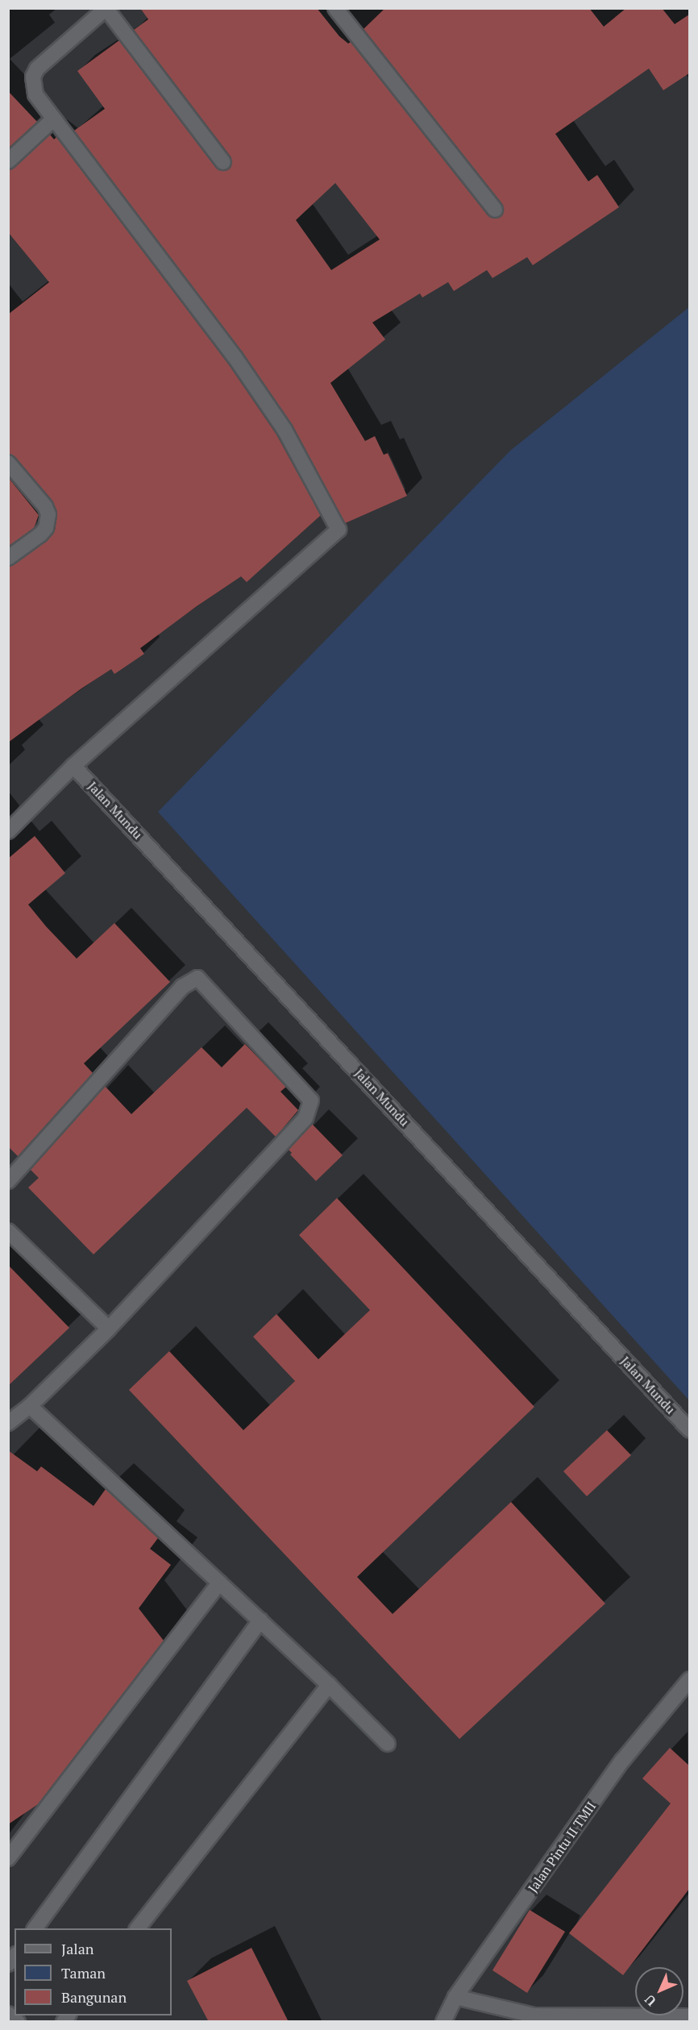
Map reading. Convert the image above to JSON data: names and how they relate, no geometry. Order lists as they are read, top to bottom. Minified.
{"streets":{"street":["Jalan Mundu","Jalan Pintu II TMII"]},"legend":["Jalan","Taman","Bangunan"],"north":"bottom left"}
